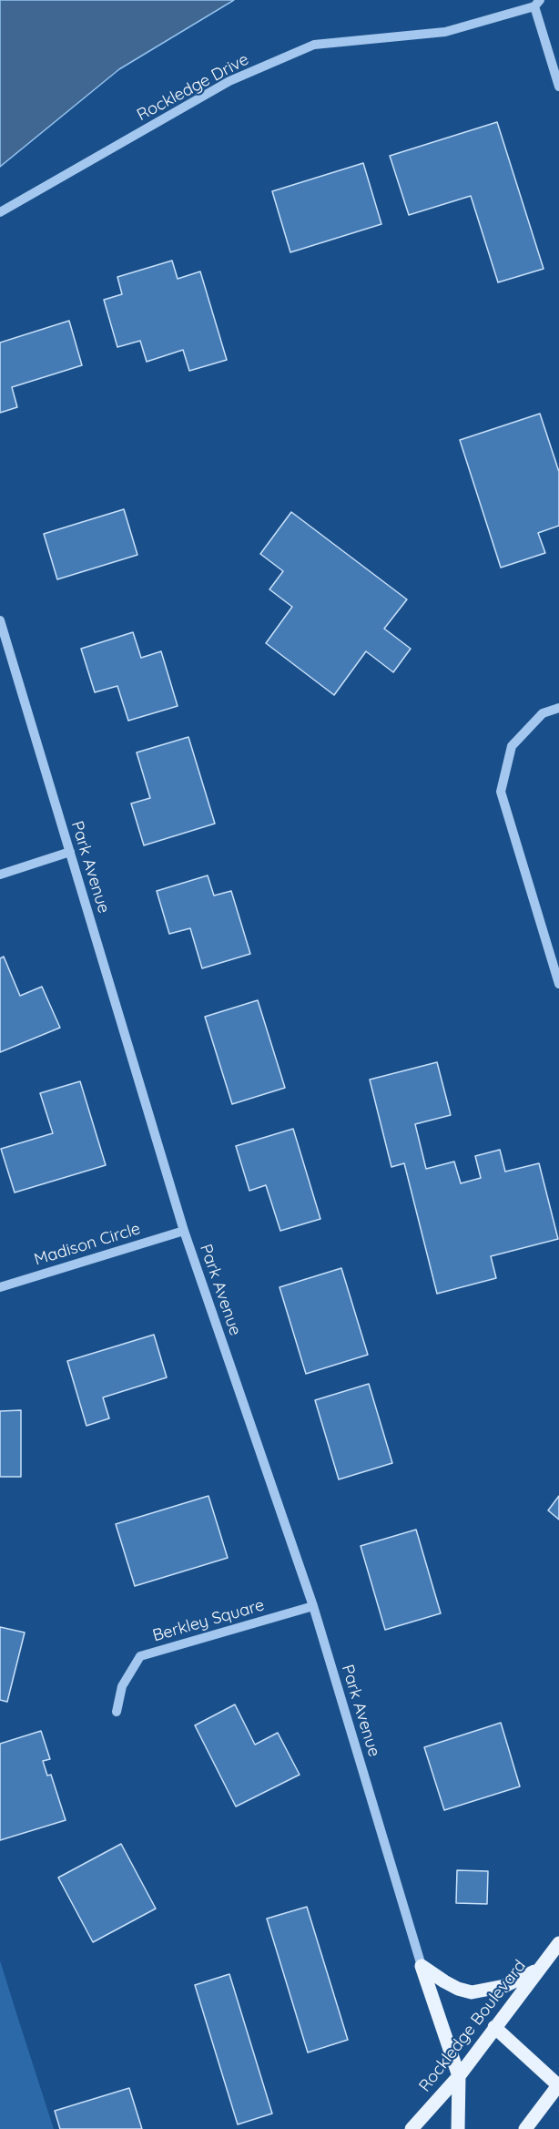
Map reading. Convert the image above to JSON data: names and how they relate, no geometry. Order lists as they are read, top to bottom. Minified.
{"streets":{"main road":["Rockledge Boulevard"],"street":["Rockledge Drive","Park Avenue","Madison Circle","Berkley Square"]},"crossings":[["Park Avenue","Madison Circle"],["Park Avenue","Berkley Square"]]}
